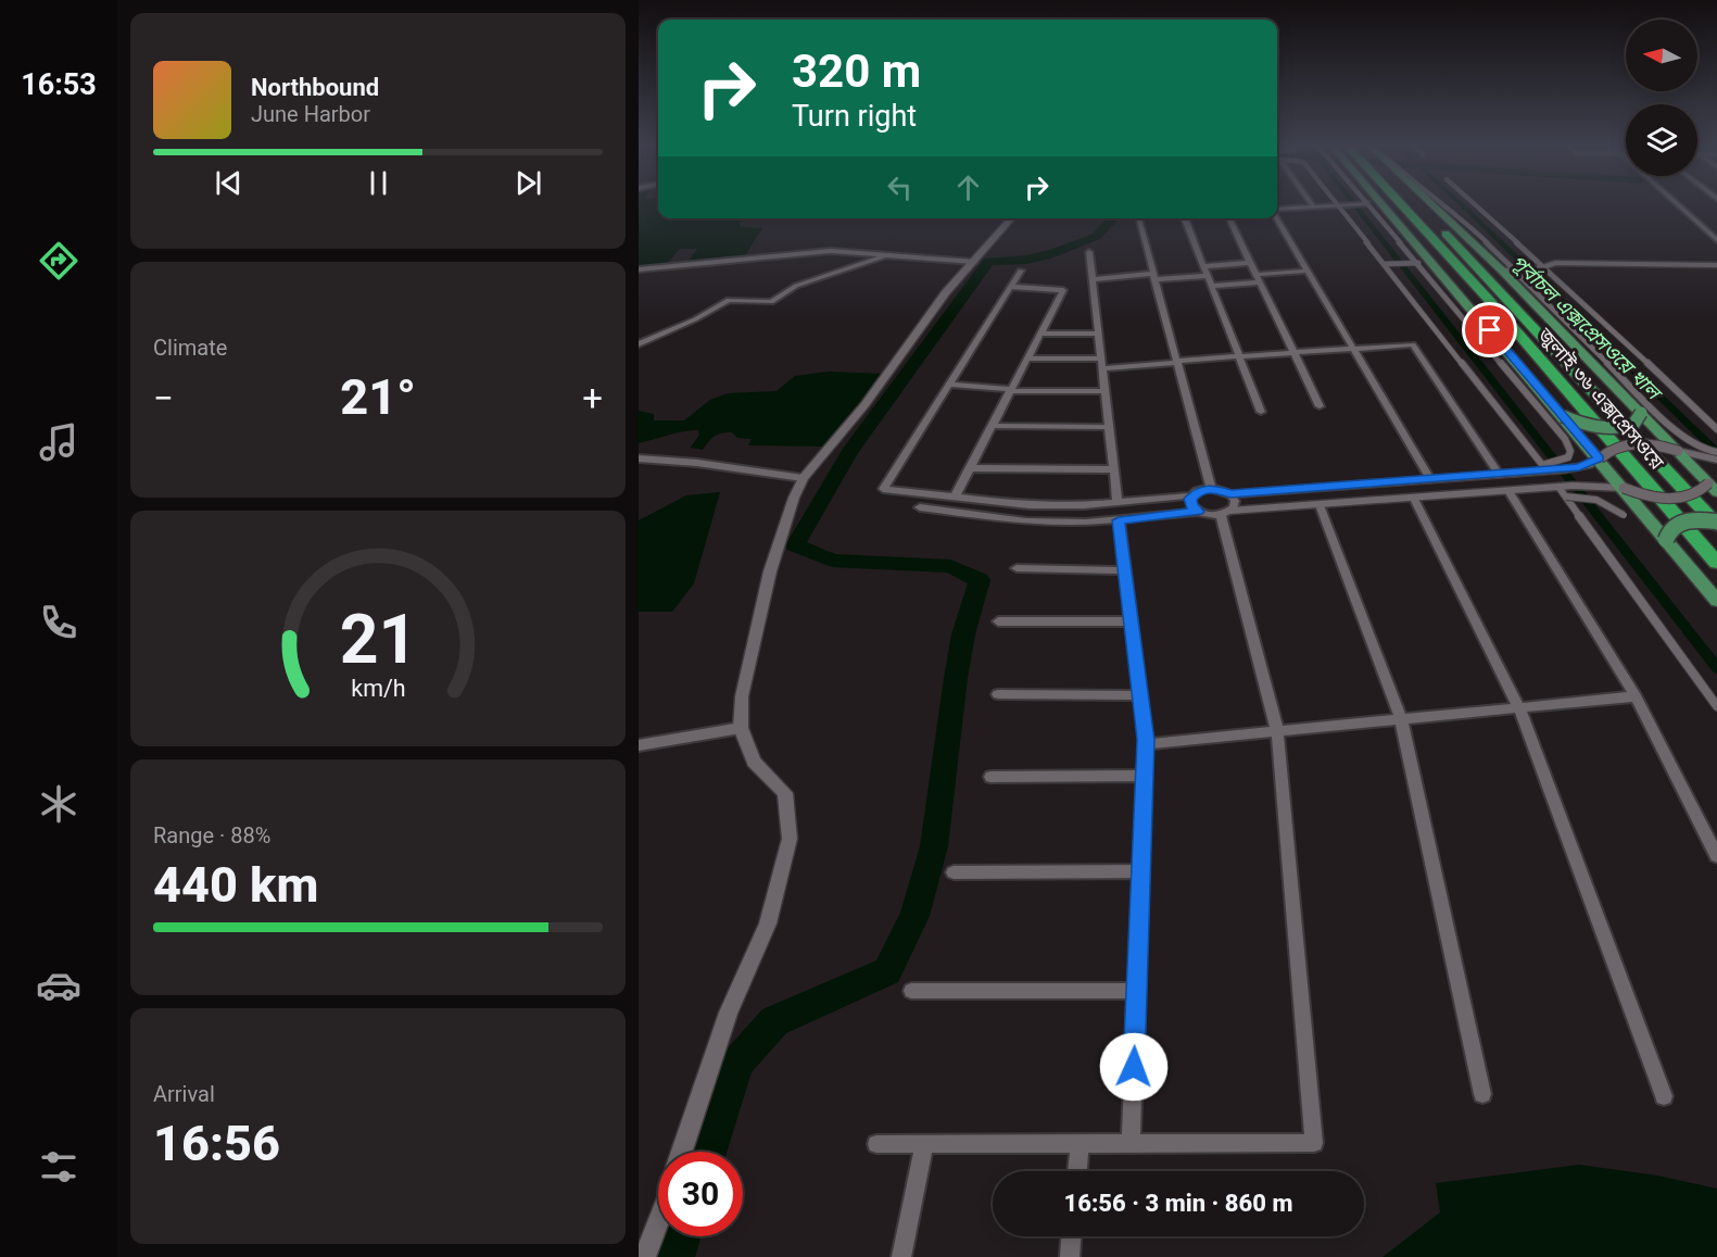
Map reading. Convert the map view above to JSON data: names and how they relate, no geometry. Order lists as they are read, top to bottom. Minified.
{"streets":{"highway":["জুলাই ৩৬ এক্সপ্রেসওয়ে"]},"water":["পূর্বাচল এক্সপ্রেসওয়ে খাল"],"north":"left","page":{"tabs":"16:53","turn":["320 m","Turn right"],"song":["Northbound","June Harbor"],"tile":["Climate",["Range · 88%","440 km"],["Arrival","16:56"]],"heat":["−","21°","+"],"limit":"30","trip":"16:56 · 3 min · 860 m","gauge":["21","km/h"]}}
